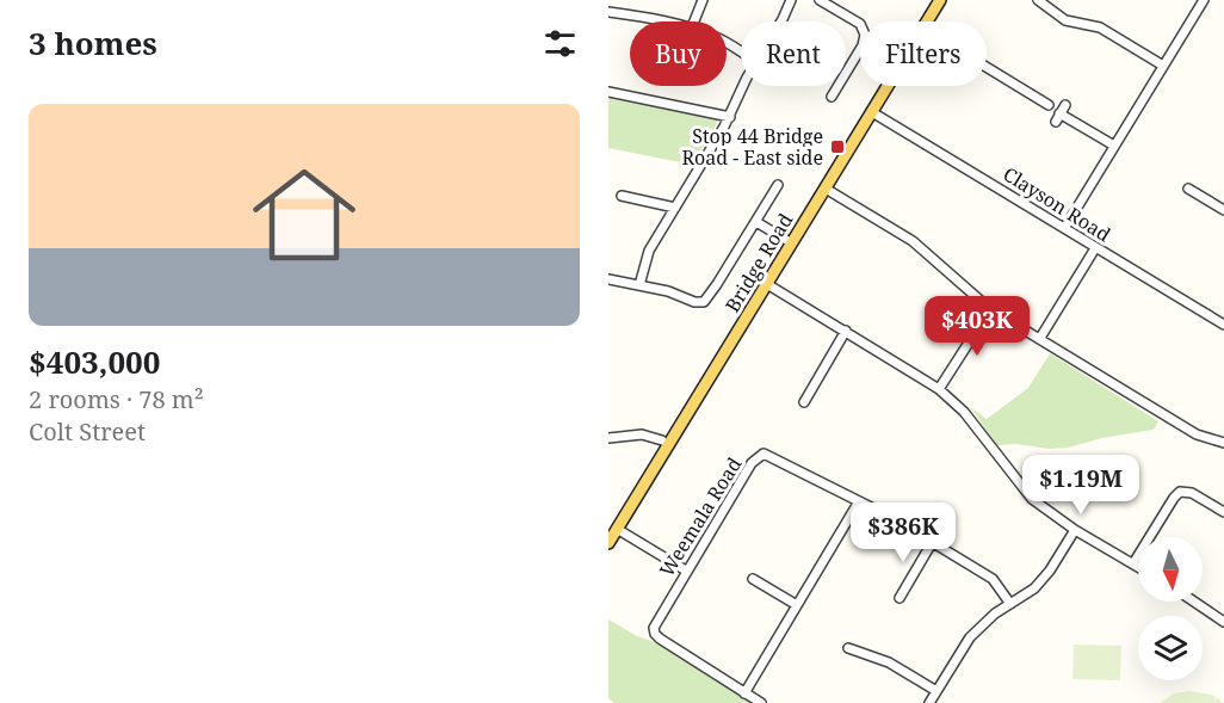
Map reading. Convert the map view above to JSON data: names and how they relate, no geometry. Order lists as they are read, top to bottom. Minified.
{"streets":{"main road":["Bridge Road"],"street":["Clayson Road","Weemala Road"]},"crossings":[["Clayson Road","Bridge Road"]],"places":{"transit":["Stop 44 Bridge Road - East side"]},"north":"bottom","page":{"heading":"3 homes","chip":["Buy","Rent","Filters"],"list":[{"name":"$403,000","note":"2 rooms · 78 m² · Colt Street"}],"price":["$403K","$1.19M","$386K"]}}
